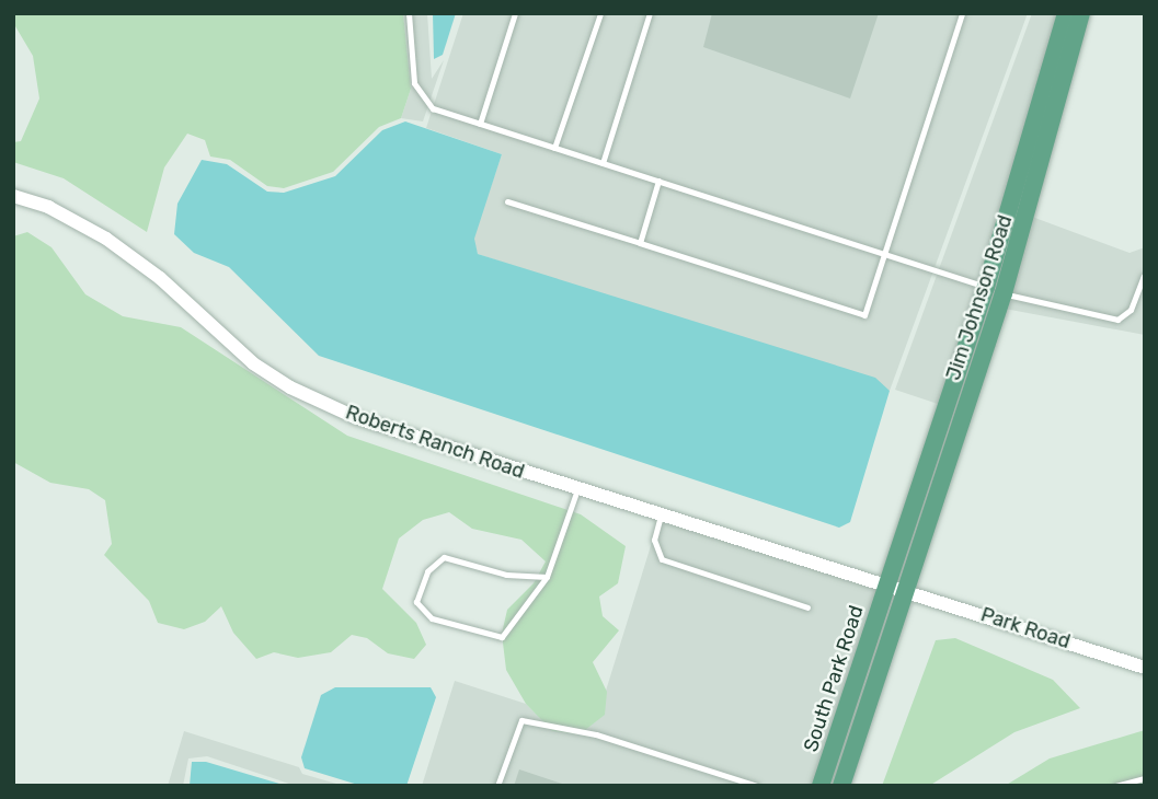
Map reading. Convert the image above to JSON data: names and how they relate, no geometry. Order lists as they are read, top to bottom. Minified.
{"streets":{"main road":["Jim Johnson Road","South Park Road"],"street":["Roberts Ranch Road","Park Road"]},"crossings":[["Jim Johnson Road","Roberts Ranch Road"],["Jim Johnson Road","Park Road"],["Jim Johnson Road","South Park Road"],["Roberts Ranch Road","Park Road"],["Roberts Ranch Road","South Park Road"],["Park Road","South Park Road"]]}
